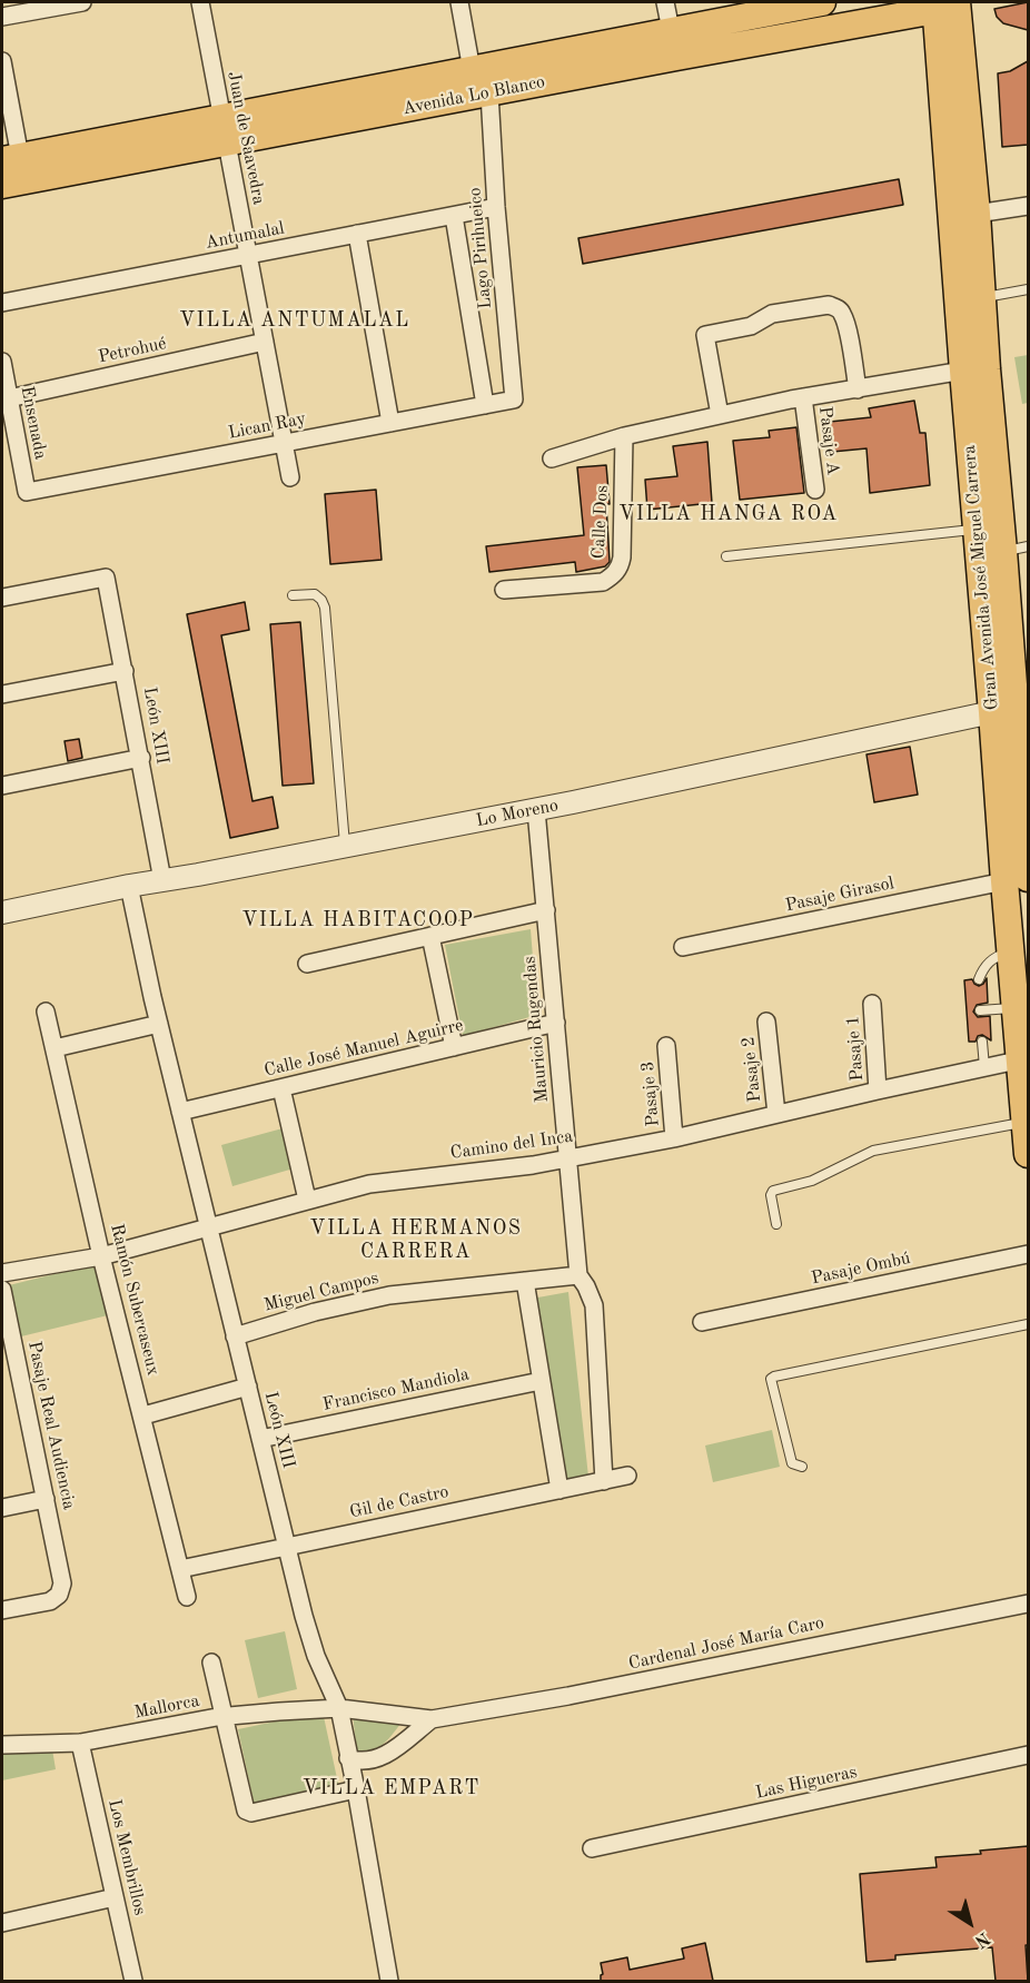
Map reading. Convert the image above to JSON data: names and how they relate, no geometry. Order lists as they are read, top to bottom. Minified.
{"streets":{"main road":["Avenida Lo Blanco","Gran Avenida José Miguel Carrera"],"street":["Juan de Saavedra","Antumalal","Lago Pirihueico","Petrohué","Ensenada","Lican Ray","Pasaje A","Calle Dos","León XIII","Lo Moreno","Pasaje Girasol","Mauricio Rugendas","Calle José Manuel Aguirre","Pasaje 1","Pasaje 2","Pasaje 3","Camino del Inca","Pasaje Ombú","Miguel Campos","Ramón Subercaseux","Francisco Mandiola","Pasaje Real Audiencia","Gil de Castro","Cardenal José María Caro","Mallorca","Las Higueras","Los Membrillos"]},"crossings":[["Avenida Lo Blanco","Juan de Saavedra"],["Avenida Lo Blanco","Lago Pirihueico"],["Avenida Lo Blanco","Gran Avenida José Miguel Carrera"],["Juan de Saavedra","Antumalal"],["Juan de Saavedra","Petrohué"],["Juan de Saavedra","Lican Ray"],["Antumalal","Lago Pirihueico"],["Lago Pirihueico","Lican Ray"],["Petrohué","Ensenada"],["Ensenada","Lican Ray"],["Gran Avenida José Miguel Carrera","Lo Moreno"],["Gran Avenida José Miguel Carrera","Pasaje Girasol"],["Gran Avenida José Miguel Carrera","Camino del Inca"],["León XIII","Lo Moreno"],["León XIII","Calle José Manuel Aguirre"],["León XIII","Camino del Inca"],["León XIII","Miguel Campos"],["León XIII","Francisco Mandiola"],["León XIII","Gil de Castro"],["León XIII","Cardenal José María Caro"],["León XIII","Mallorca"],["Lo Moreno","Mauricio Rugendas"],["Mauricio Rugendas","Calle José Manuel Aguirre"],["Mauricio Rugendas","Camino del Inca"],["Mauricio Rugendas","Miguel Campos"],["Mauricio Rugendas","Gil de Castro"],["Pasaje 1","Camino del Inca"],["Pasaje 2","Camino del Inca"],["Pasaje 3","Camino del Inca"],["Camino del Inca","Ramón Subercaseux"],["Ramón Subercaseux","Gil de Castro"],["Cardenal José María Caro","Mallorca"],["Mallorca","Los Membrillos"]],"districts":["VILLA ANTUMALAL","VILLA HANGA ROA","VILLA HABITACOOP","VILLA HERMANOS CARRERA","VILLA EMPART"],"north":"bottom right"}
